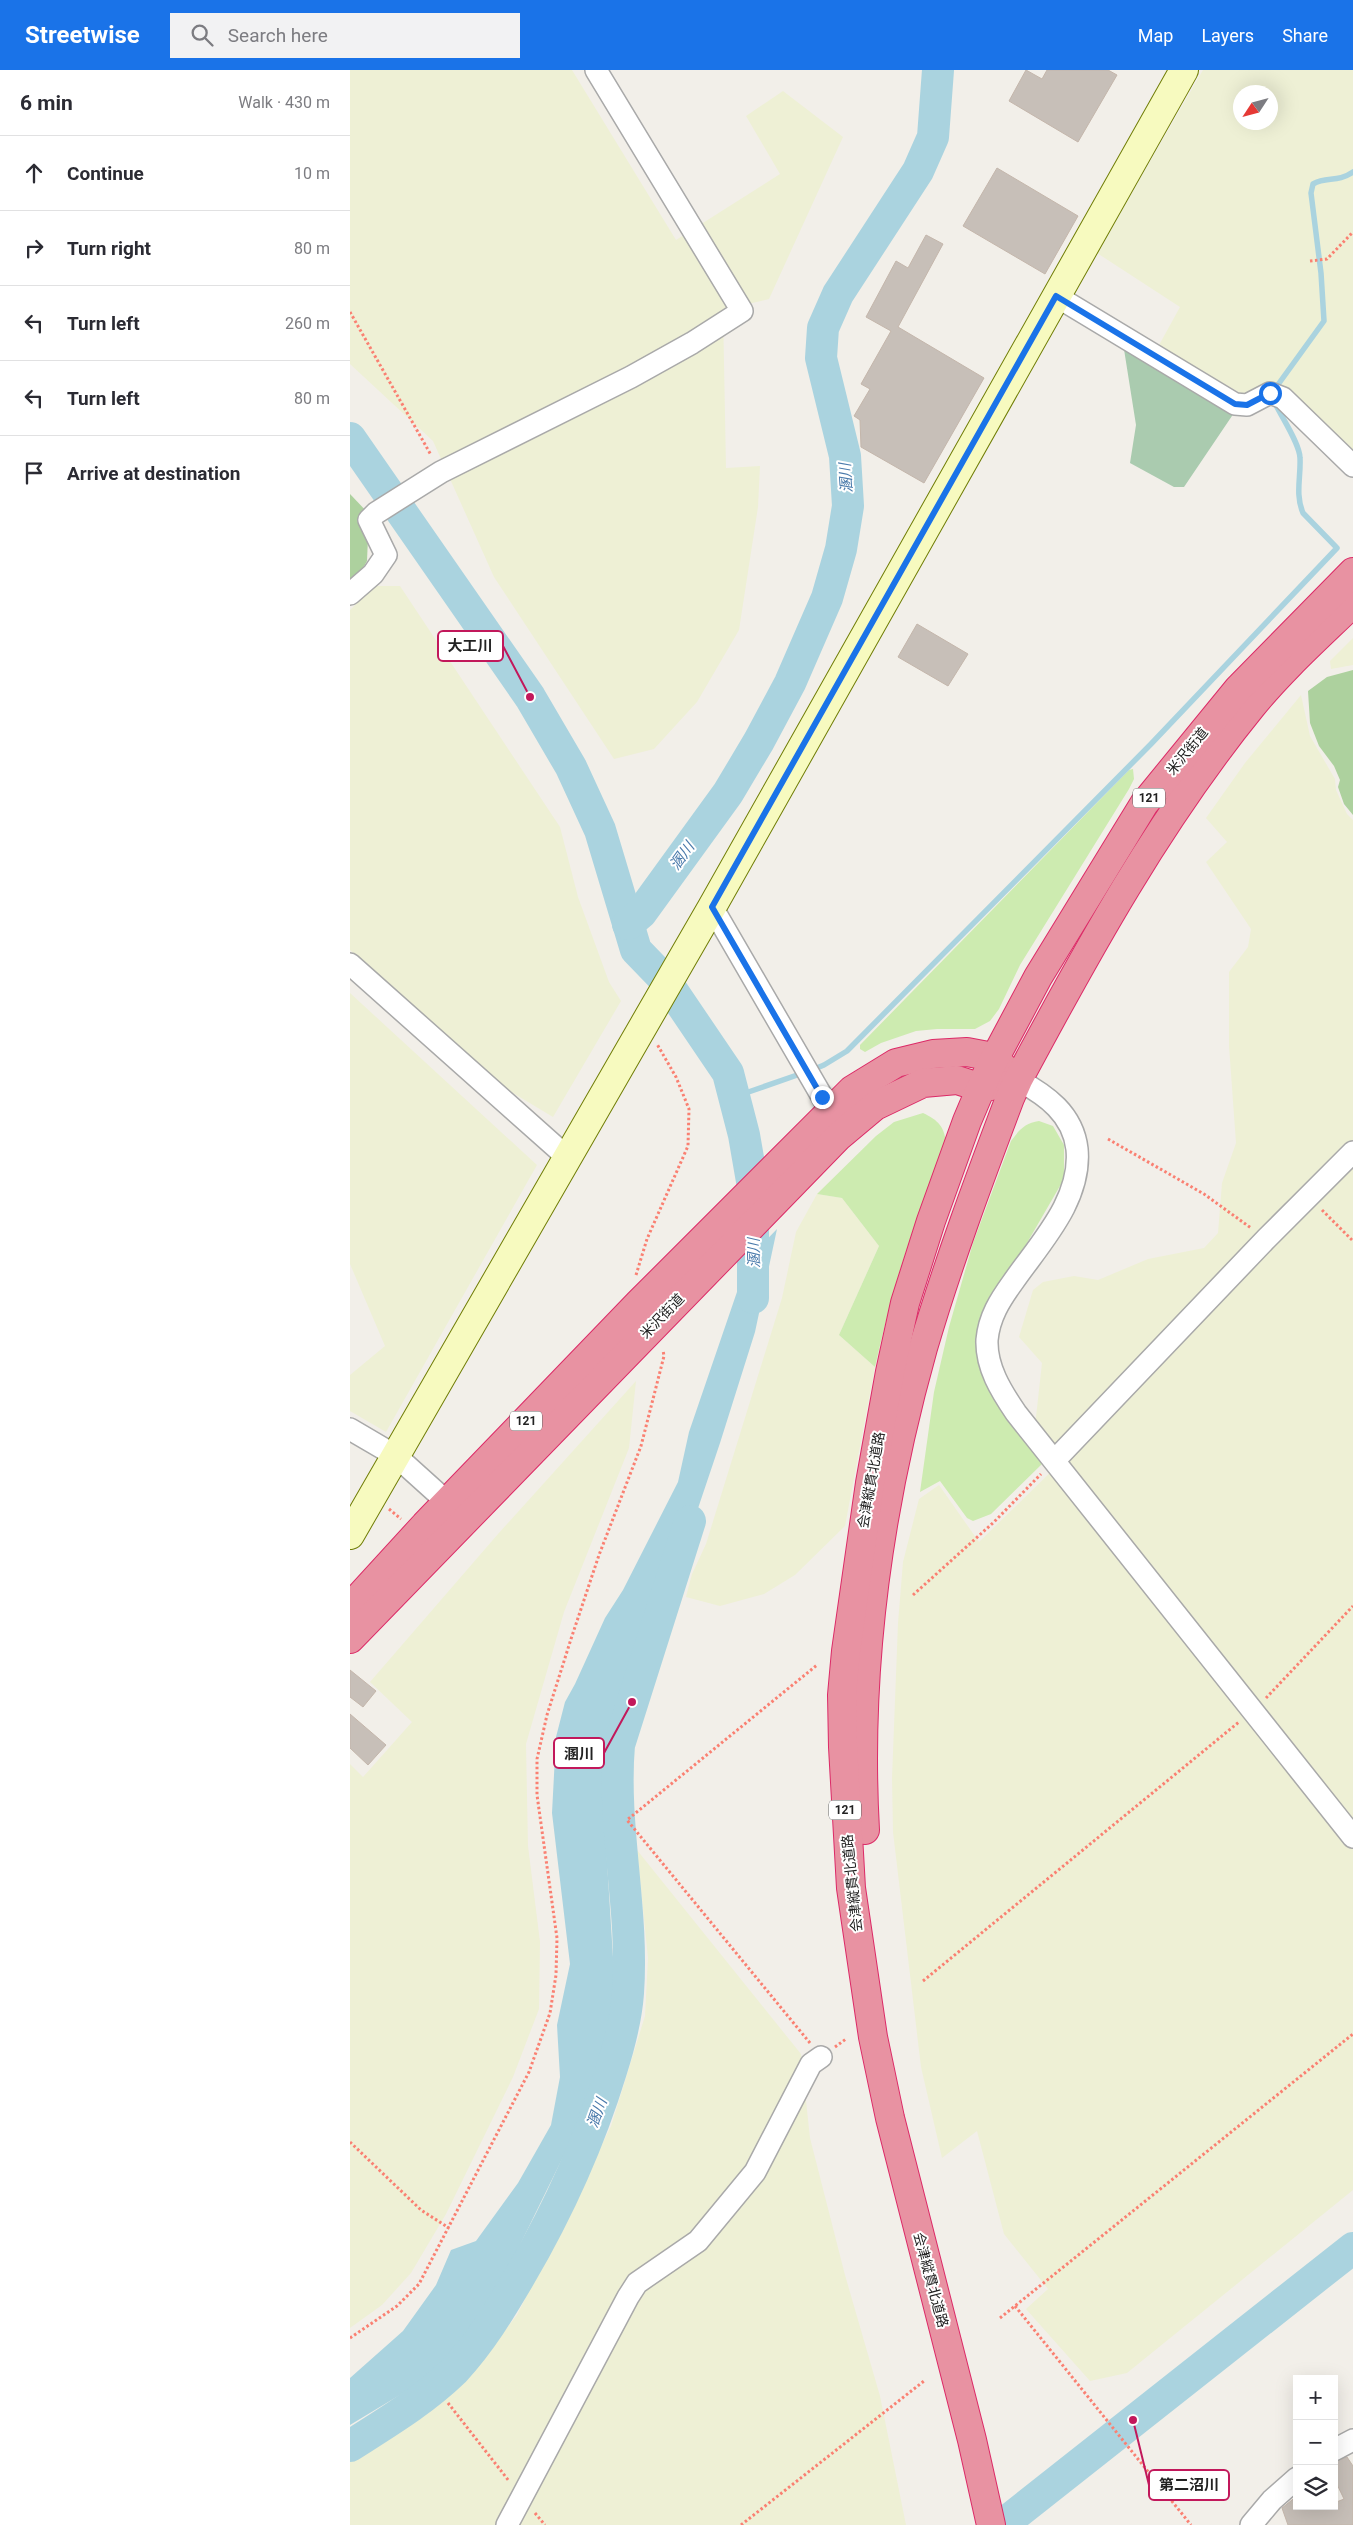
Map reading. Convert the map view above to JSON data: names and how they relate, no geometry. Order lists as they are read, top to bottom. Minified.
{"streets":{"highway":["米沢街道","121","会津縦貫北道路"]},"crossings":[["米沢街道","121"],["米沢街道","会津縦貫北道路"],["121","会津縦貫北道路"]],"water":["溷川"],"places":["大工川","溷川","第二沼川"],"north":"bottom left","page":{"header":"Streetwise","search":"Search here","nav":["Map","Layers","Share"],"heading":["6 min","Walk · 430 m"],"list":[["Continue","10 m"],["Turn right","80 m"],["Turn left","260 m"],["Turn left","80 m"],"Arrive at destination"],"map_buttons":["+","−"]}}
